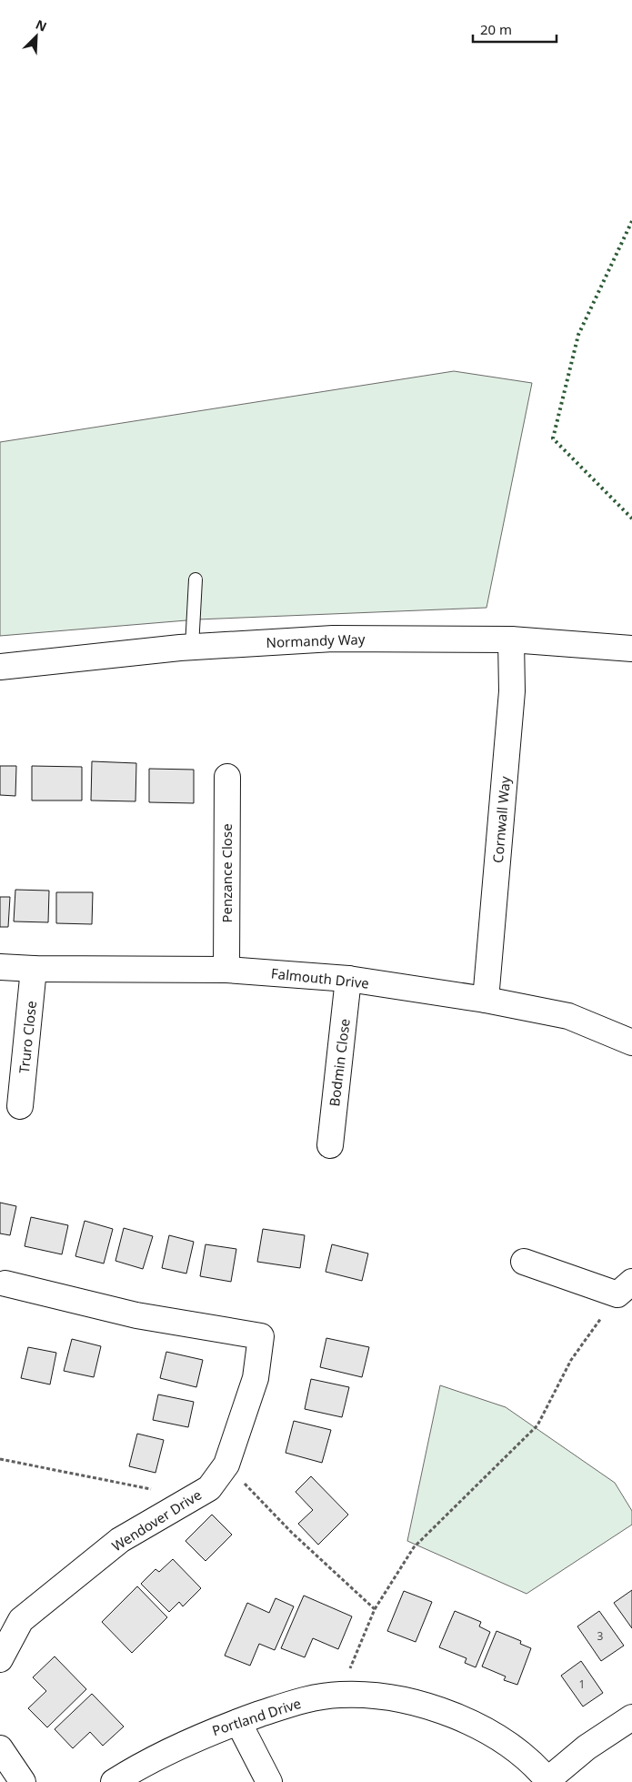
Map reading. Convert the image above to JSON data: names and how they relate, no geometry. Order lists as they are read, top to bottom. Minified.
{"streets":{"street":["Normandy Way","Cornwall Way","Penzance Close","Falmouth Drive","Truro Close","Bodmin Close","Wendover Drive","Portland Drive"]},"crossings":[["Normandy Way","Cornwall Way"],["Cornwall Way","Falmouth Drive"],["Penzance Close","Falmouth Drive"],["Falmouth Drive","Truro Close"],["Falmouth Drive","Bodmin Close"]],"house_numbers":["3","1"],"scale_bar":"20 m","north":"top right"}
